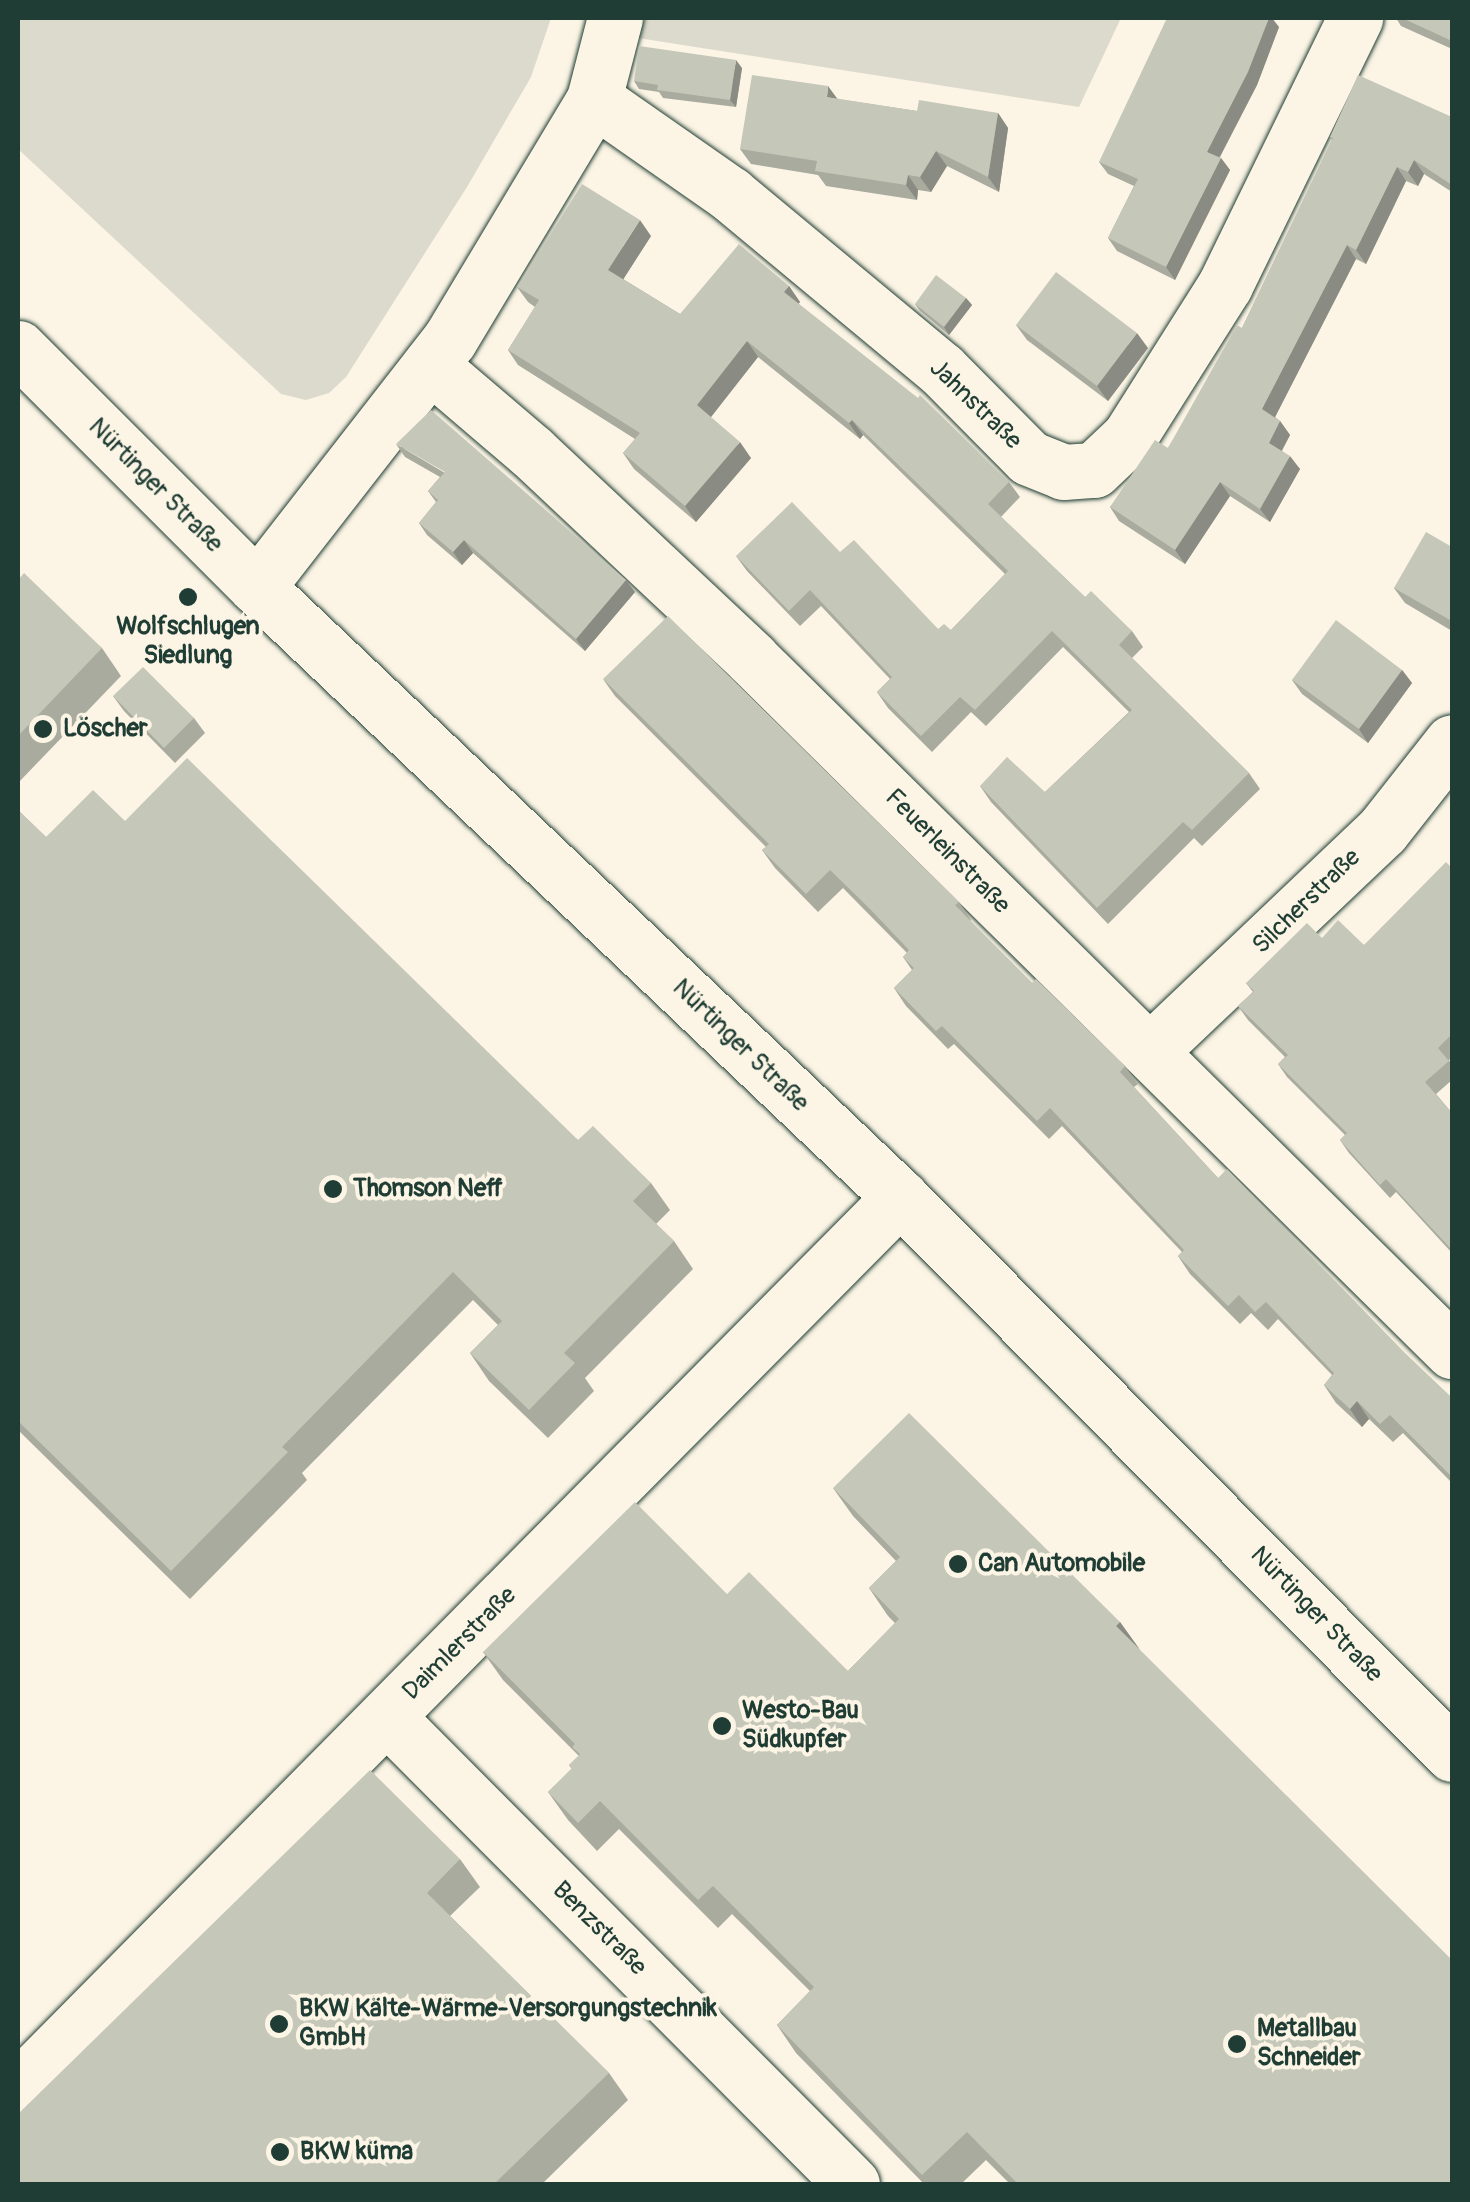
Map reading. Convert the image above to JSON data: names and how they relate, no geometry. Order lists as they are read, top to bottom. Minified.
{"streets":{"street":["Jahnstraße","Nürtinger Straße","Feuerleinstraße","Silcherstraße","Daimlerstraße","Benzstraße"]},"crossings":[["Nürtinger Straße","Daimlerstraße"],["Feuerleinstraße","Silcherstraße"],["Daimlerstraße","Benzstraße"]],"places":["Wolfschlugen Siedlung","Löscher","Thomson Neff","Can Automobile","Westo-Bau Südkupfer","BKW Kälte-Wärme-Versorgungstechnik GmbH","Metallbau Schneider","BKW küma"]}
